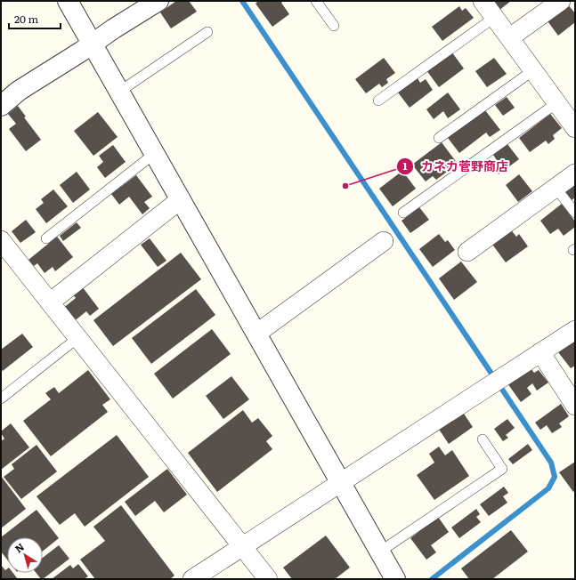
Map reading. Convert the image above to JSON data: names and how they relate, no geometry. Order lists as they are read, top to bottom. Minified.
{"places":["カネカ菅野商店"],"scale_bar":"20 m","north":"top left"}
